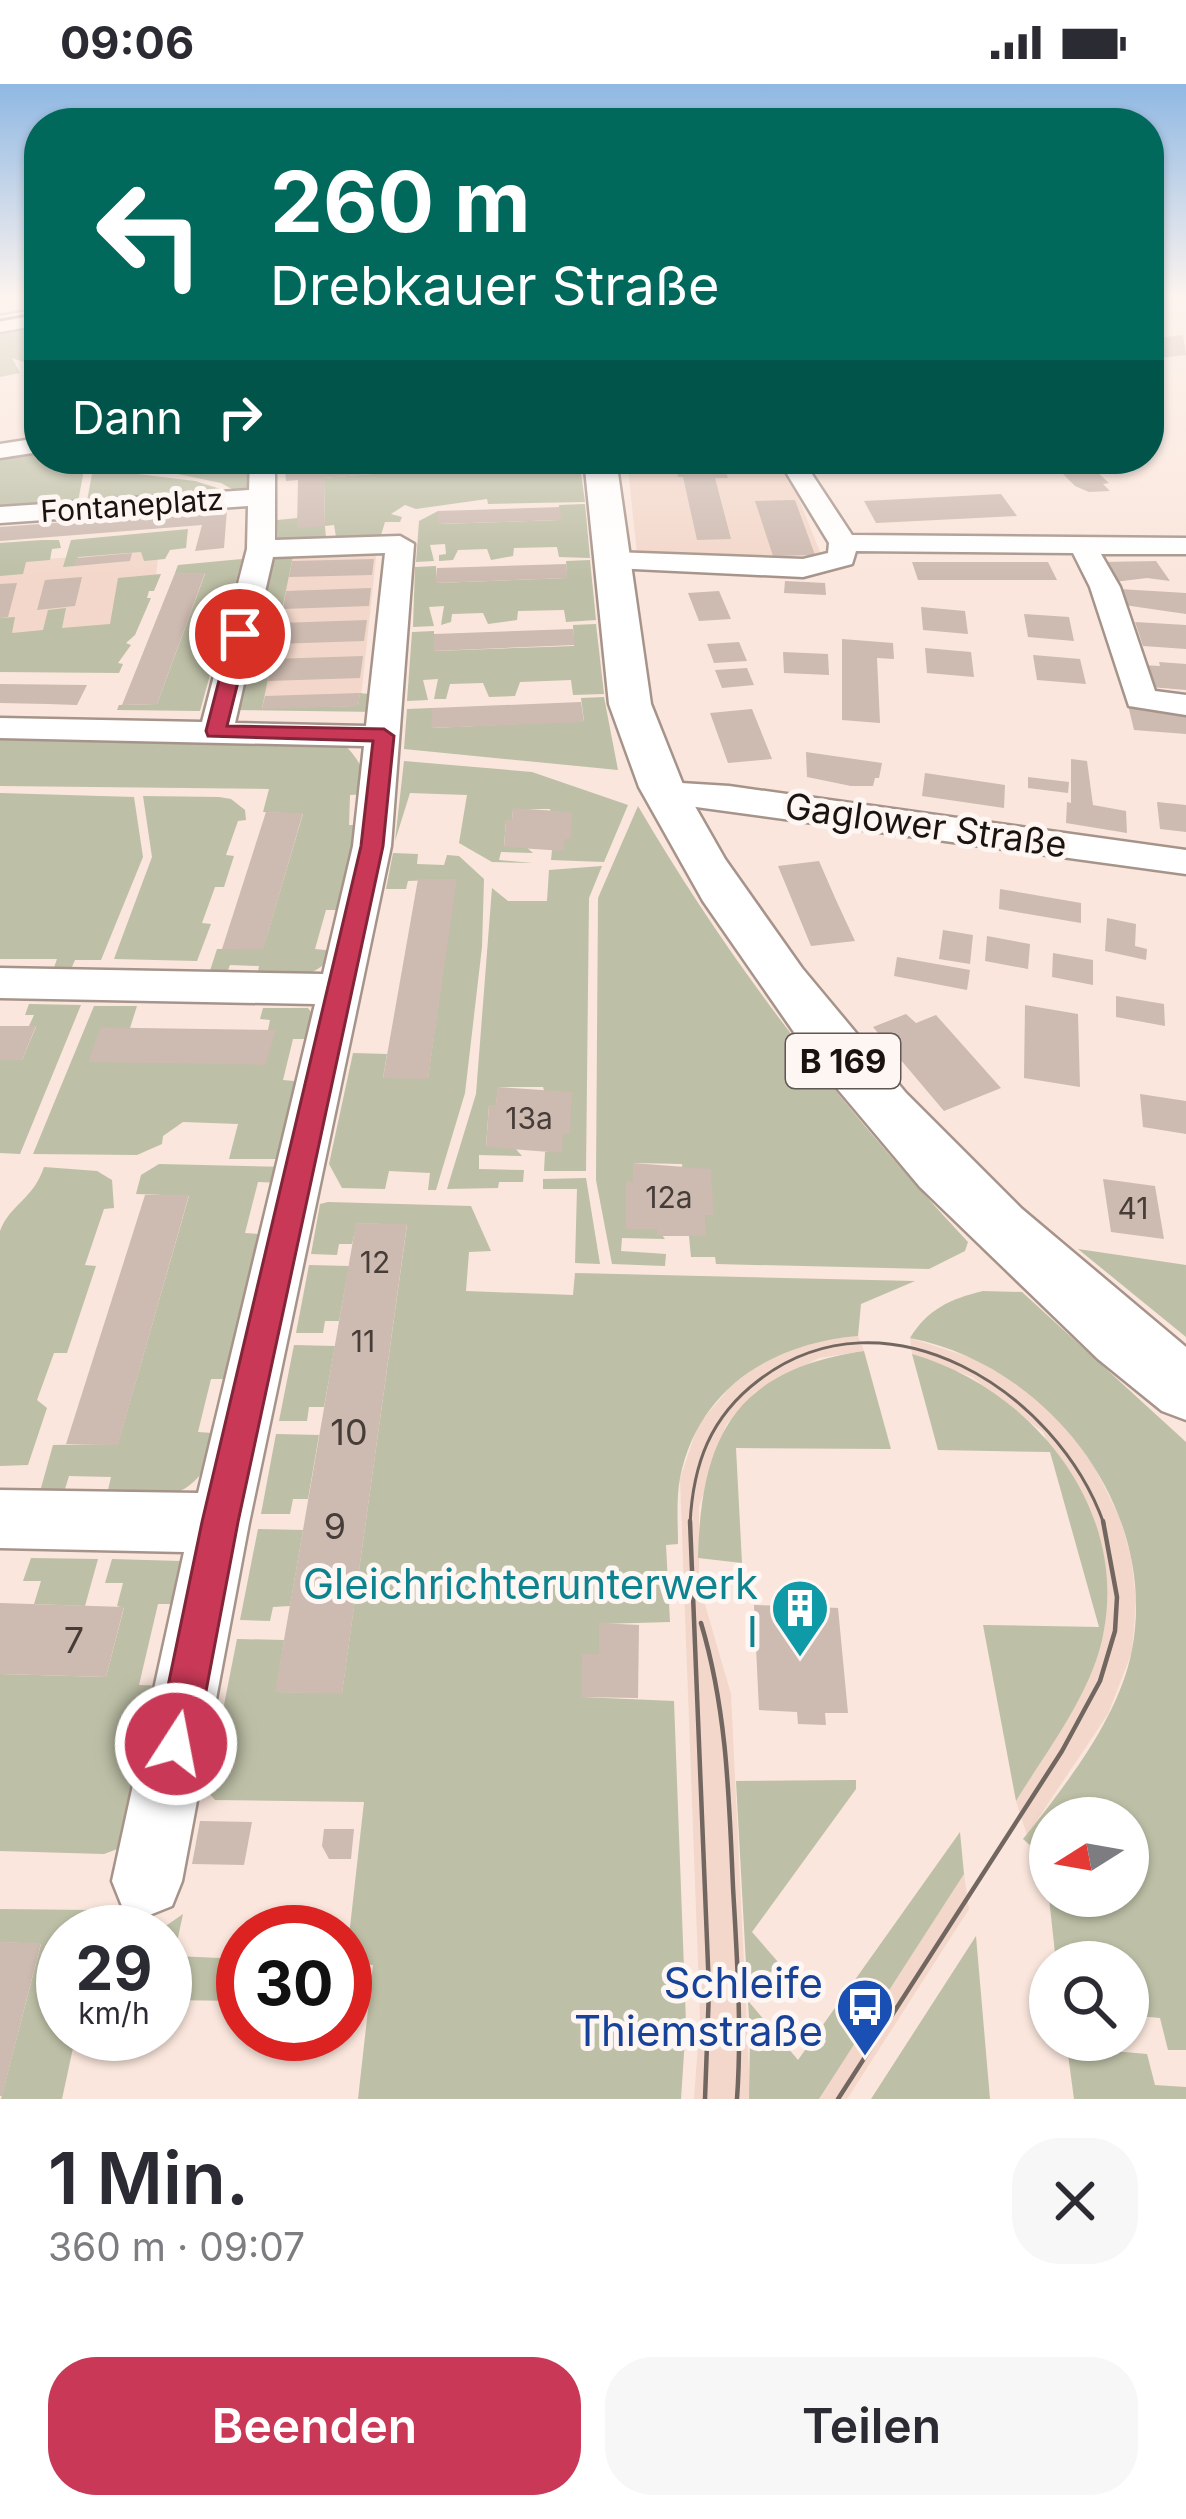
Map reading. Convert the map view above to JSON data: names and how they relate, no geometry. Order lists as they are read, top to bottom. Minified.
{"streets":{"main road":["B 169"],"street":["Fontaneplatz","Gaglower Straße"]},"crossings":[["Gaglower Straße","B 169"]],"places":{"building":["Gleichrichterunterwerk I"],"bus stop":["Schleife Thiemstraße"]},"house_numbers":["13a","12a","41","12","11","10","9","7"],"north":"left","page":{"status":"09:06","turn":["260 m","Drebkauer Straße"],"then":"Dann","speed":"29 km/h","limit":"30","heading":["1 Min.","360 m · 09:07"],"buttons":["Beenden","Teilen"]}}
